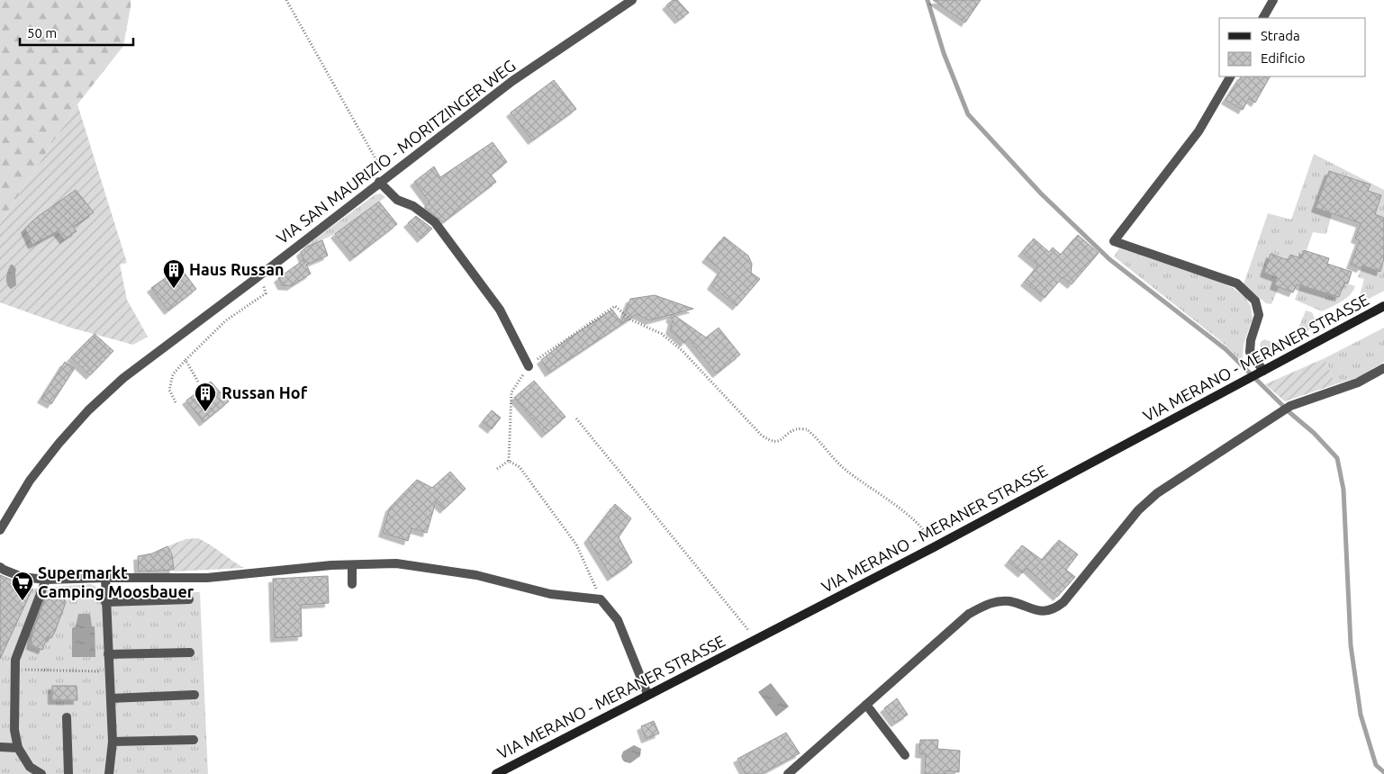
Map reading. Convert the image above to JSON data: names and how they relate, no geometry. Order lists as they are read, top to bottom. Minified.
{"streets":{"main road":["VIA MERANO - MERANER STRASSE"],"street":["VIA SAN MAURIZIO - MORITZINGER WEG"]},"places":{"building":["Haus Russan","Russan Hof"],"supermarket":["Supermarkt Camping Moosbauer"]},"legend":["Strada","Edificio"],"scale_bar":"50 m"}
